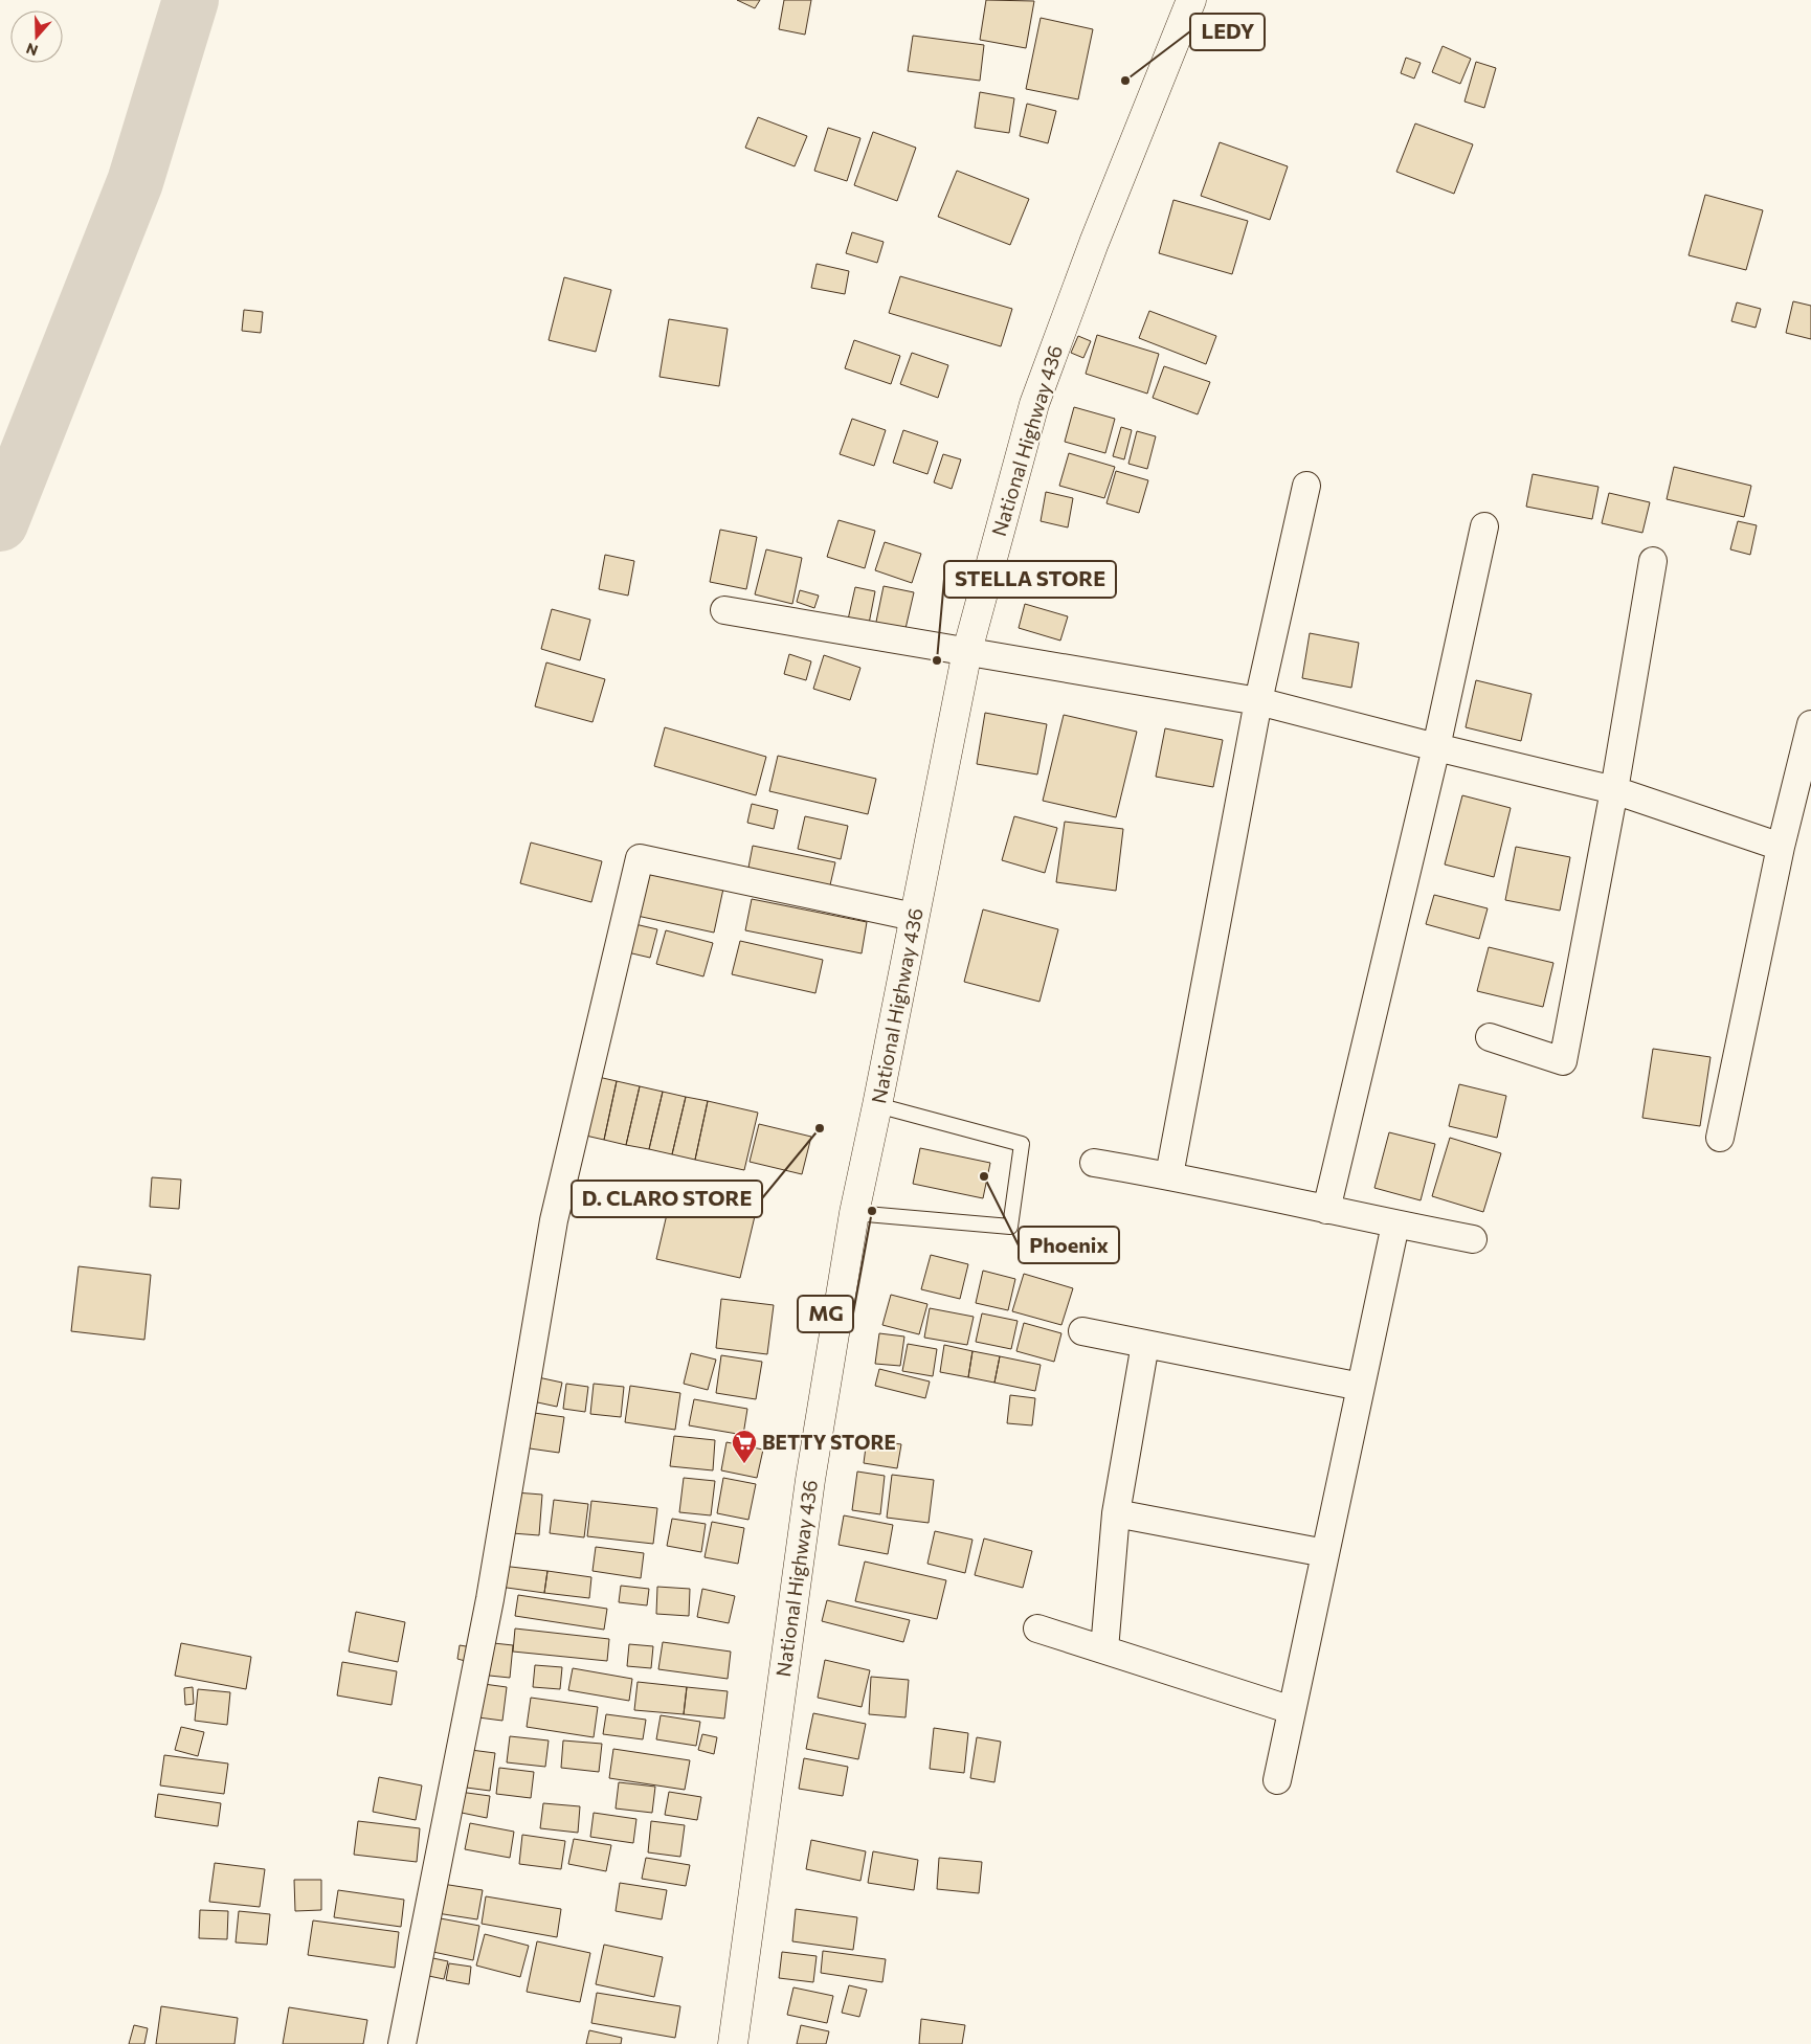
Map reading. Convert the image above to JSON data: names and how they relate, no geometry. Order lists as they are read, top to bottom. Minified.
{"streets":{"main road":["National Highway 436"]},"places":{"other":["LEDY","STELLA STORE","D. CLARO STORE","Phoenix","MG"],"supermarket":["BETTY STORE"]},"north":"bottom"}
